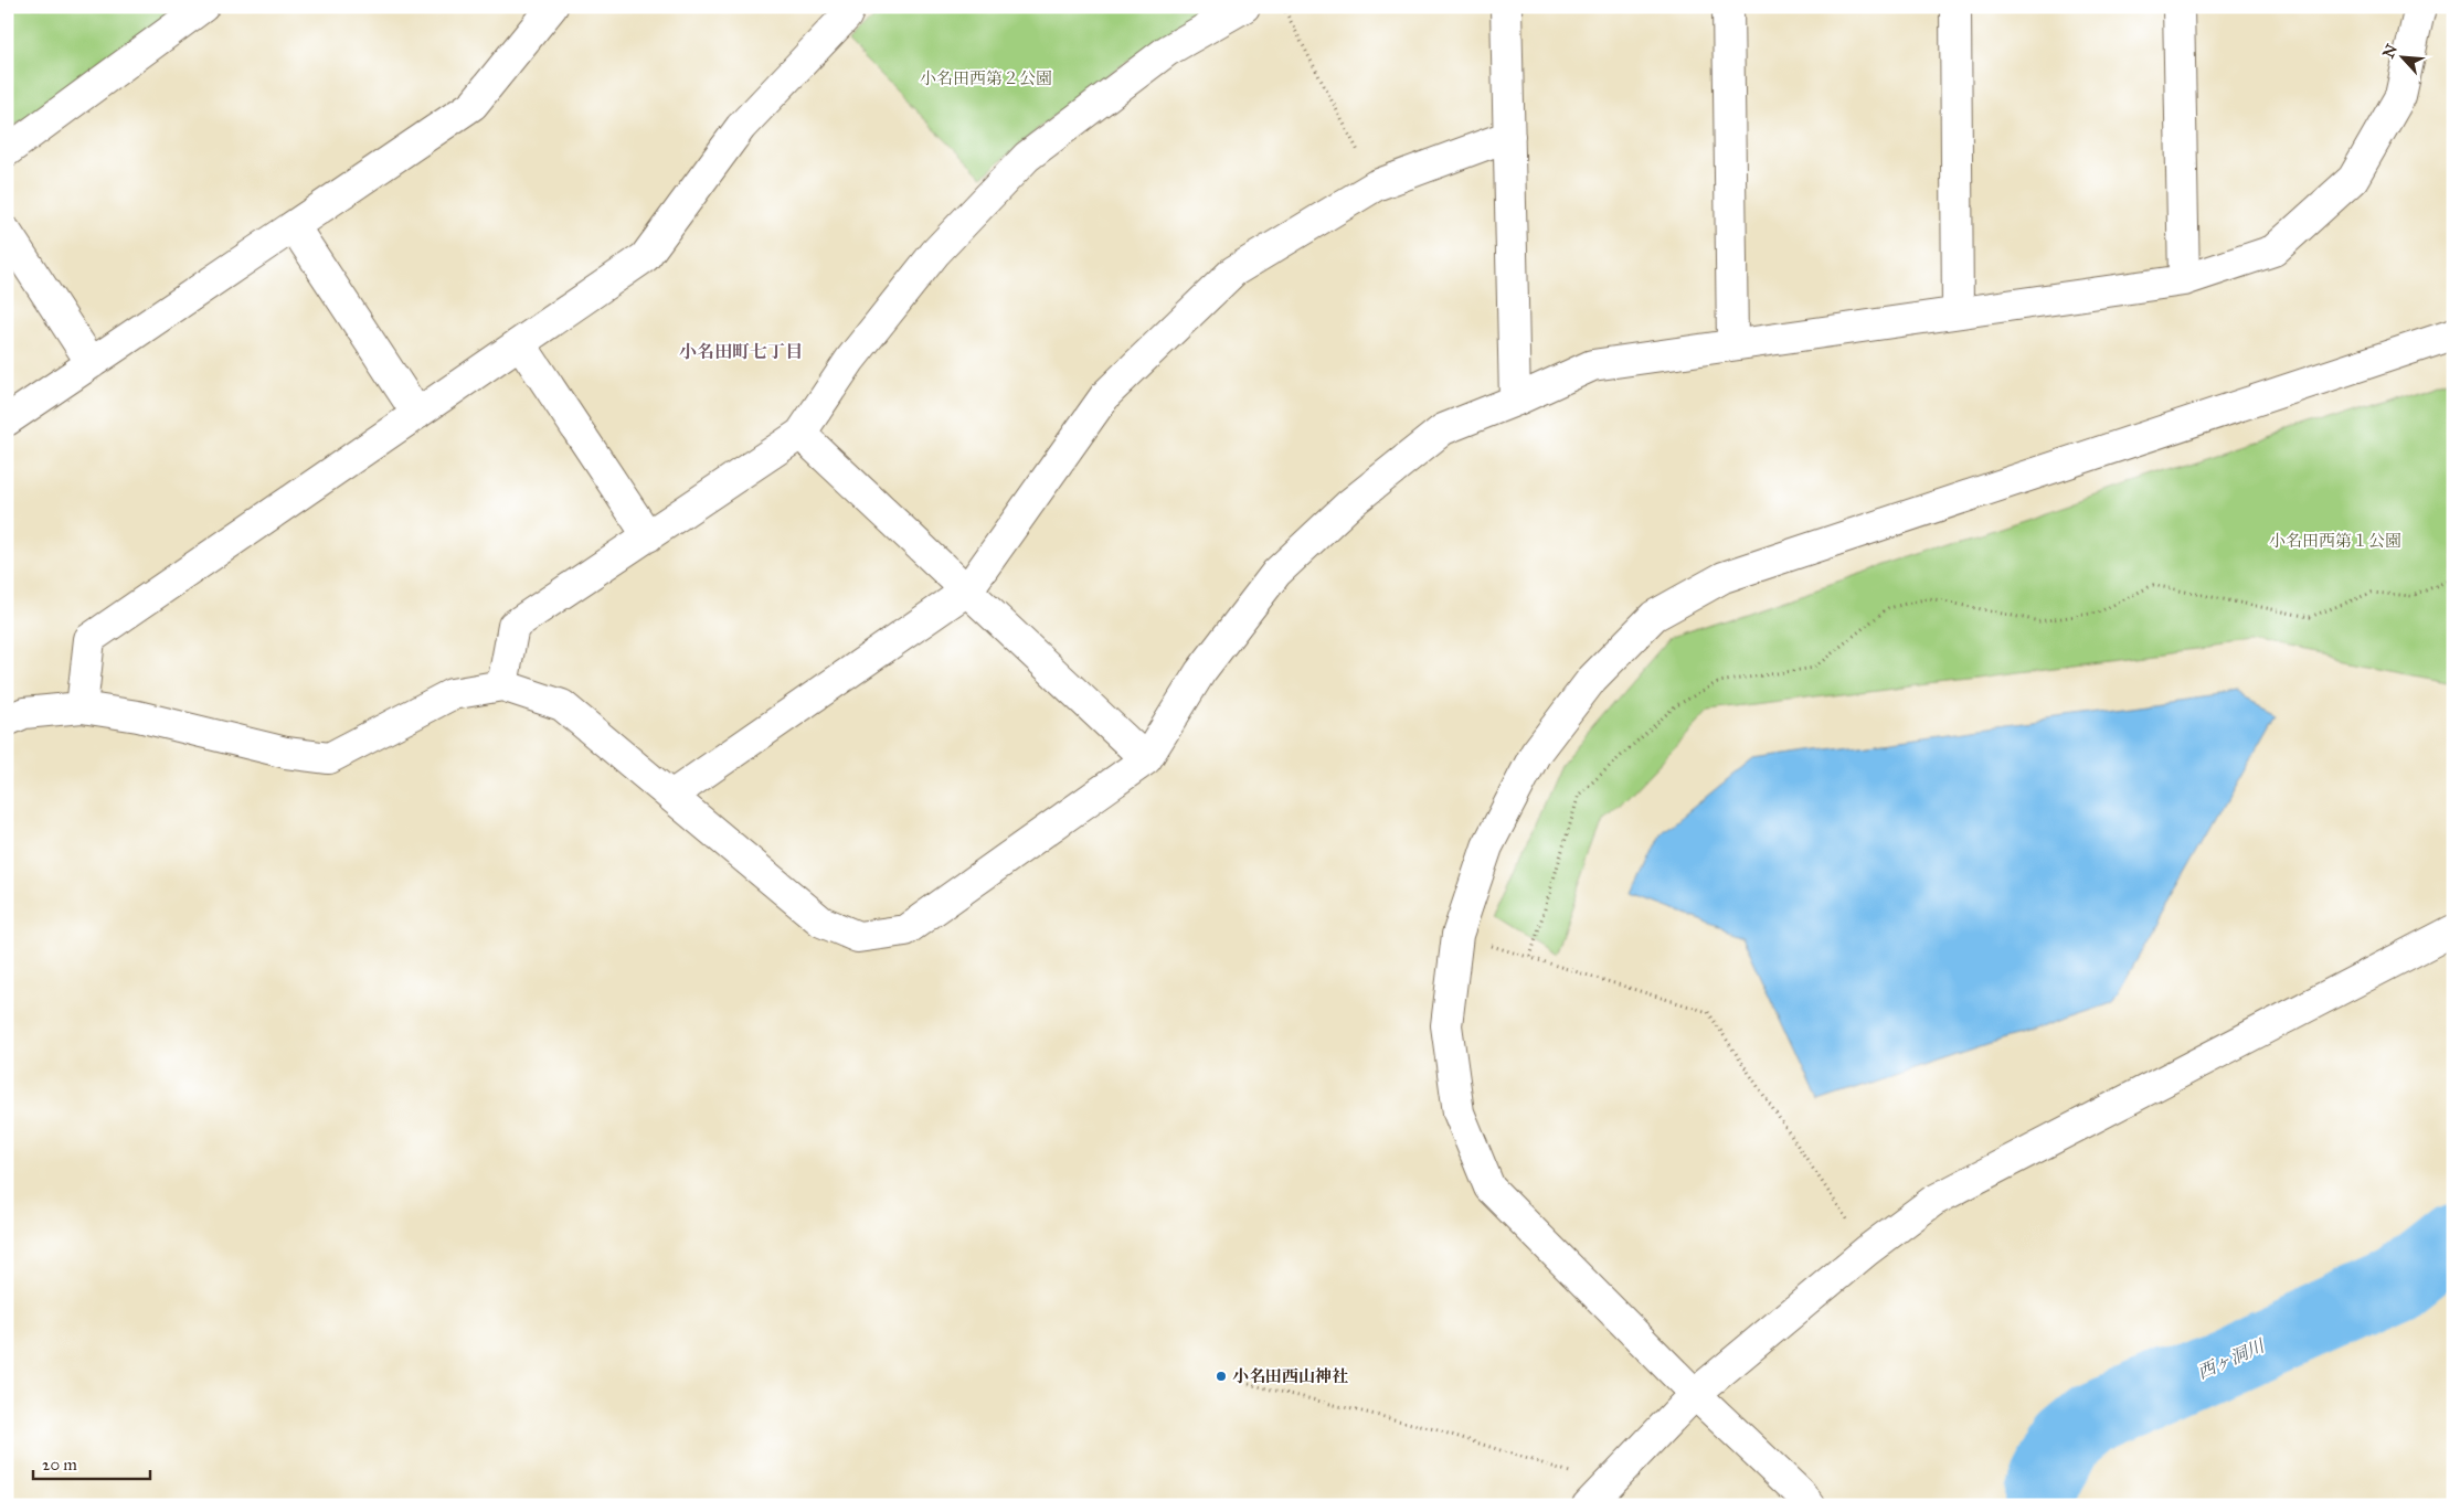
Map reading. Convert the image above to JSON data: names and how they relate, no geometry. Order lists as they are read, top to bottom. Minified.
{"districts":["小名田町七丁目"],"water":["西ヶ洞川"],"parks":["小名田西第２公園","小名田西第１公園"],"places":["小名田西山神社"],"scale_bar":"20 m","north":"top left"}
